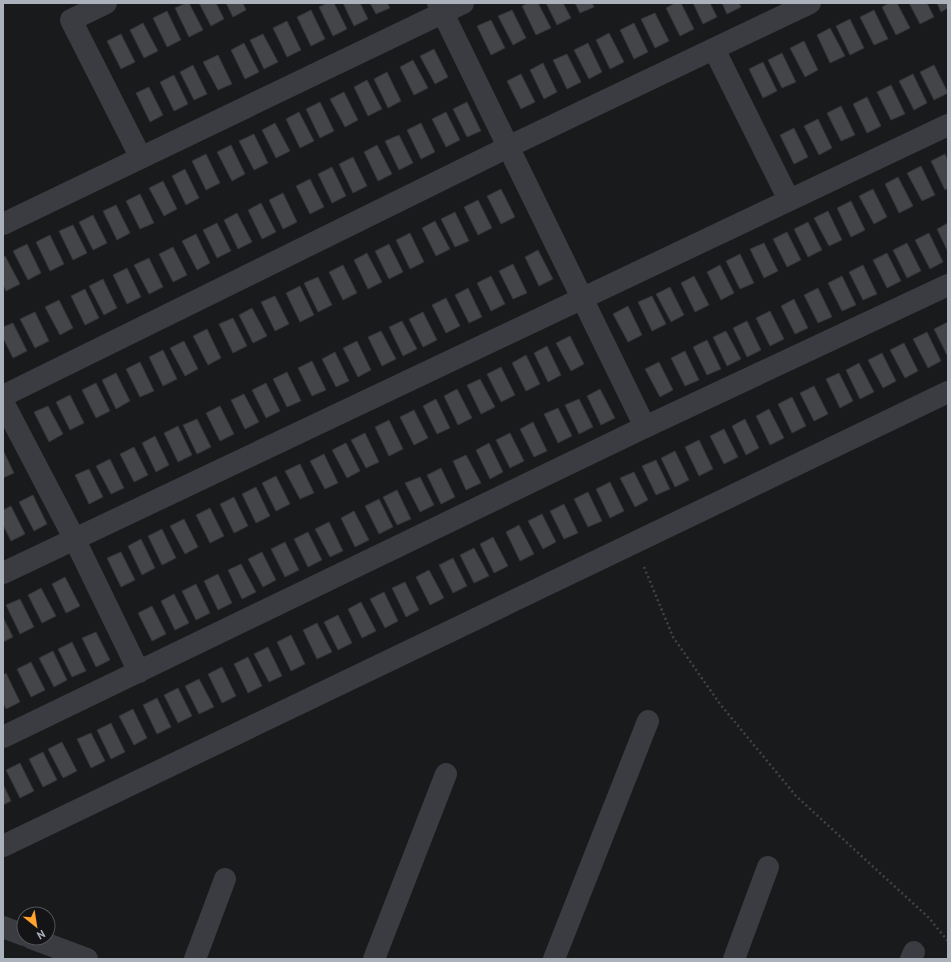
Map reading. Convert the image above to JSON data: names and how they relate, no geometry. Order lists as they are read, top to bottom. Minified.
{"north":"bottom right"}
